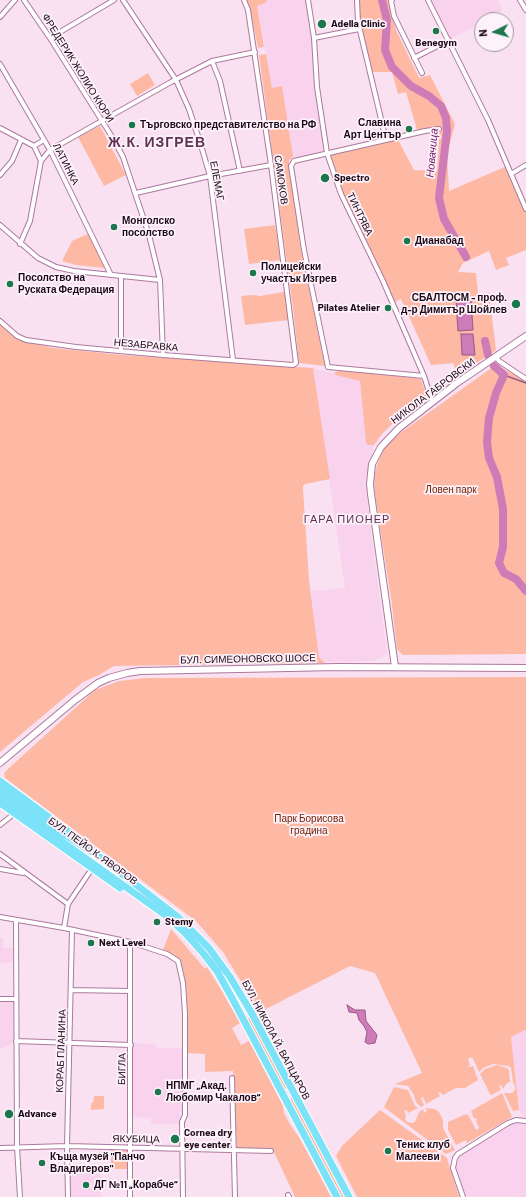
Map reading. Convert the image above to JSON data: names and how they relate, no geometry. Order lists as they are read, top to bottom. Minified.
{"streets":{"main road":["НИКОЛА ГАБРОВСКИ","БУЛ. СИМЕОНОВСКО ШОСЕ","БУЛ. ПЕЙО К. ЯВОРОВ","БУЛ. НИКОЛА Й. ВАПЦАРОВ"],"street":["ФРЕДЕРИК ЖОЛИО КЮРИ","ЛАТИНКА","САМОКОВ","ЕЛЕМАГ","ТИНТЯВА","НЕЗАБРАВКА","КОРАБ ПЛАНИНА","БИГЛА","ЯКУБИЦА"]},"crossings":[["ФРЕДЕРИК ЖОЛИО КЮРИ","НЕЗАБРАВКА"],["САМОКОВ","ТИНТЯВА"],["САМОКОВ","НЕЗАБРАВКА"],["ЕЛЕМАГ","НЕЗАБРАВКА"],["ТИНТЯВА","НИКОЛА ГАБРОВСКИ"],["НИКОЛА ГАБРОВСКИ","БУЛ. СИМЕОНОВСКО ШОСЕ"],["БУЛ. ПЕЙО К. ЯВОРОВ","БУЛ. НИКОЛА Й. ВАПЦАРОВ"],["КОРАБ ПЛАНИНА","ЯКУБИЦА"],["БИГЛА","ЯКУБИЦА"]],"districts":["Ж.К. ИЗГРЕВ","ГАРА ПИОНЕР"],"water":["Новачица"],"parks":["Ловен парк","Парк Борисова градина"],"places":["Adella Clinic","Benegym","Търговско представителство на РФ","Славина Арт Център","Spectro","Монголско посолство","Дианабад","Полицейски участък Изгрев","Посолство на Руската Федерация","СБАЛТОСМ - проф. д-р Димитър Шойлев","Pilates Atelier","Stemy","Next Level","НПМГ „Акад. Любомир Чакалов“","Advance","Cornea dry eye center","Тенис клуб Малееви","Къща музей \"Панчо Владигеров\"","ДГ №11 „Корабче“"],"north":"left"}
